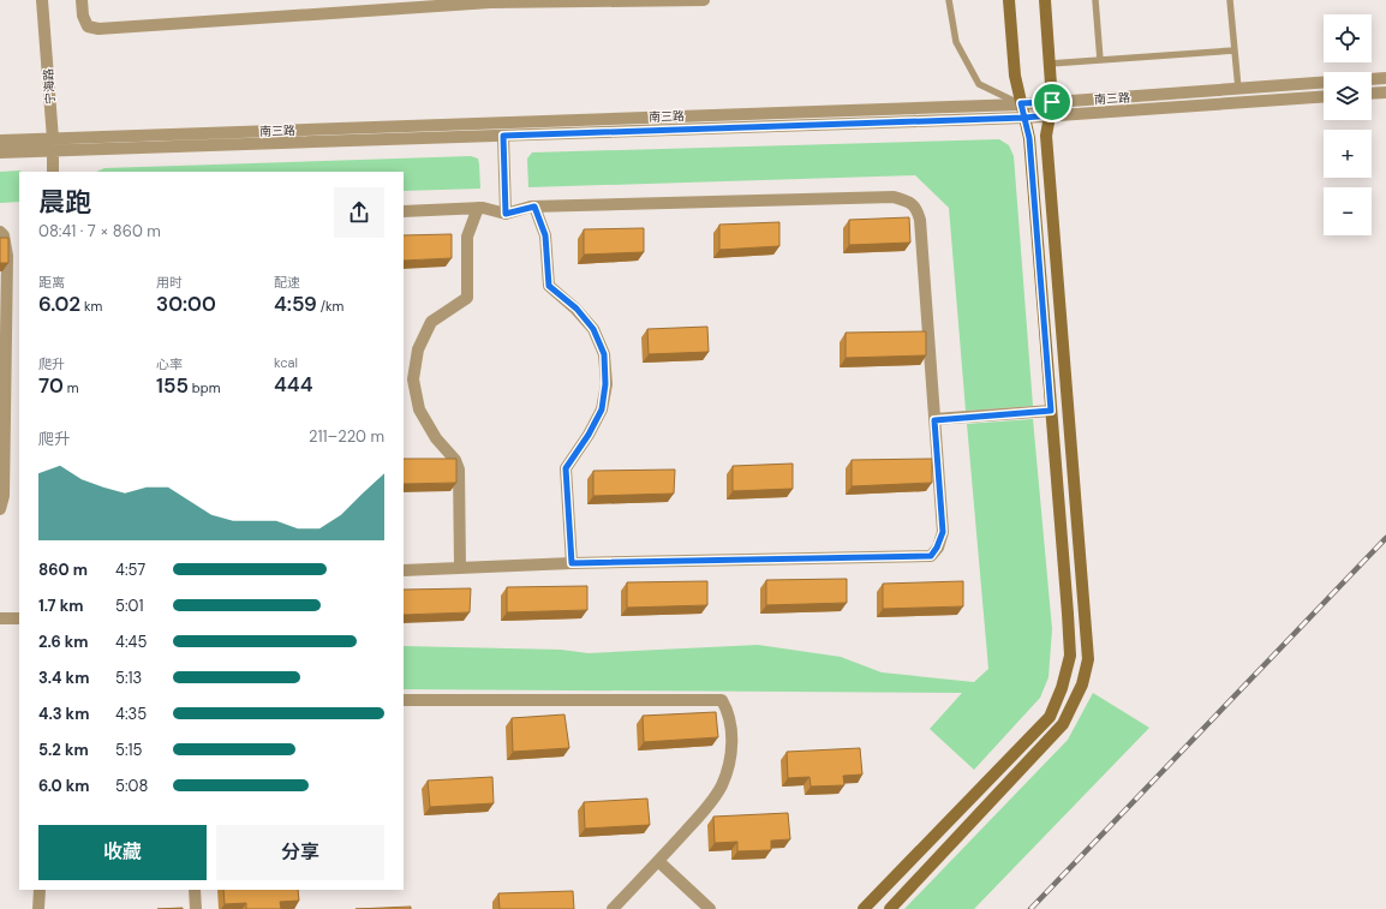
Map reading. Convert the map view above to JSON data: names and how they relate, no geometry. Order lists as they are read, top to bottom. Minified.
{"streets":{"street":["宁海路","南三路"]},"crossings":[["宁海路","南三路"]],"page":{"map_buttons":["+","−"],"heading":["晨跑","08:41 · 7 × 860 m"],"stats":[["距离","6.02 km"],["用时","30:00"],["配速","4:59 /km"],["爬升","70 m"],["心率","155 bpm"],["kcal","444"]],"chart":["爬升","211–220 m"],"list":[{"name":"860 m","note":"4:57"},{"name":"1.7 km","note":"5:01"},{"name":"2.6 km","note":"4:45"},{"name":"3.4 km","note":"5:13"},{"name":"4.3 km","note":"4:35"},{"name":"5.2 km","note":"5:15"},{"name":"6.0 km","note":"5:08"}],"buttons":["收藏","分享"]}}
